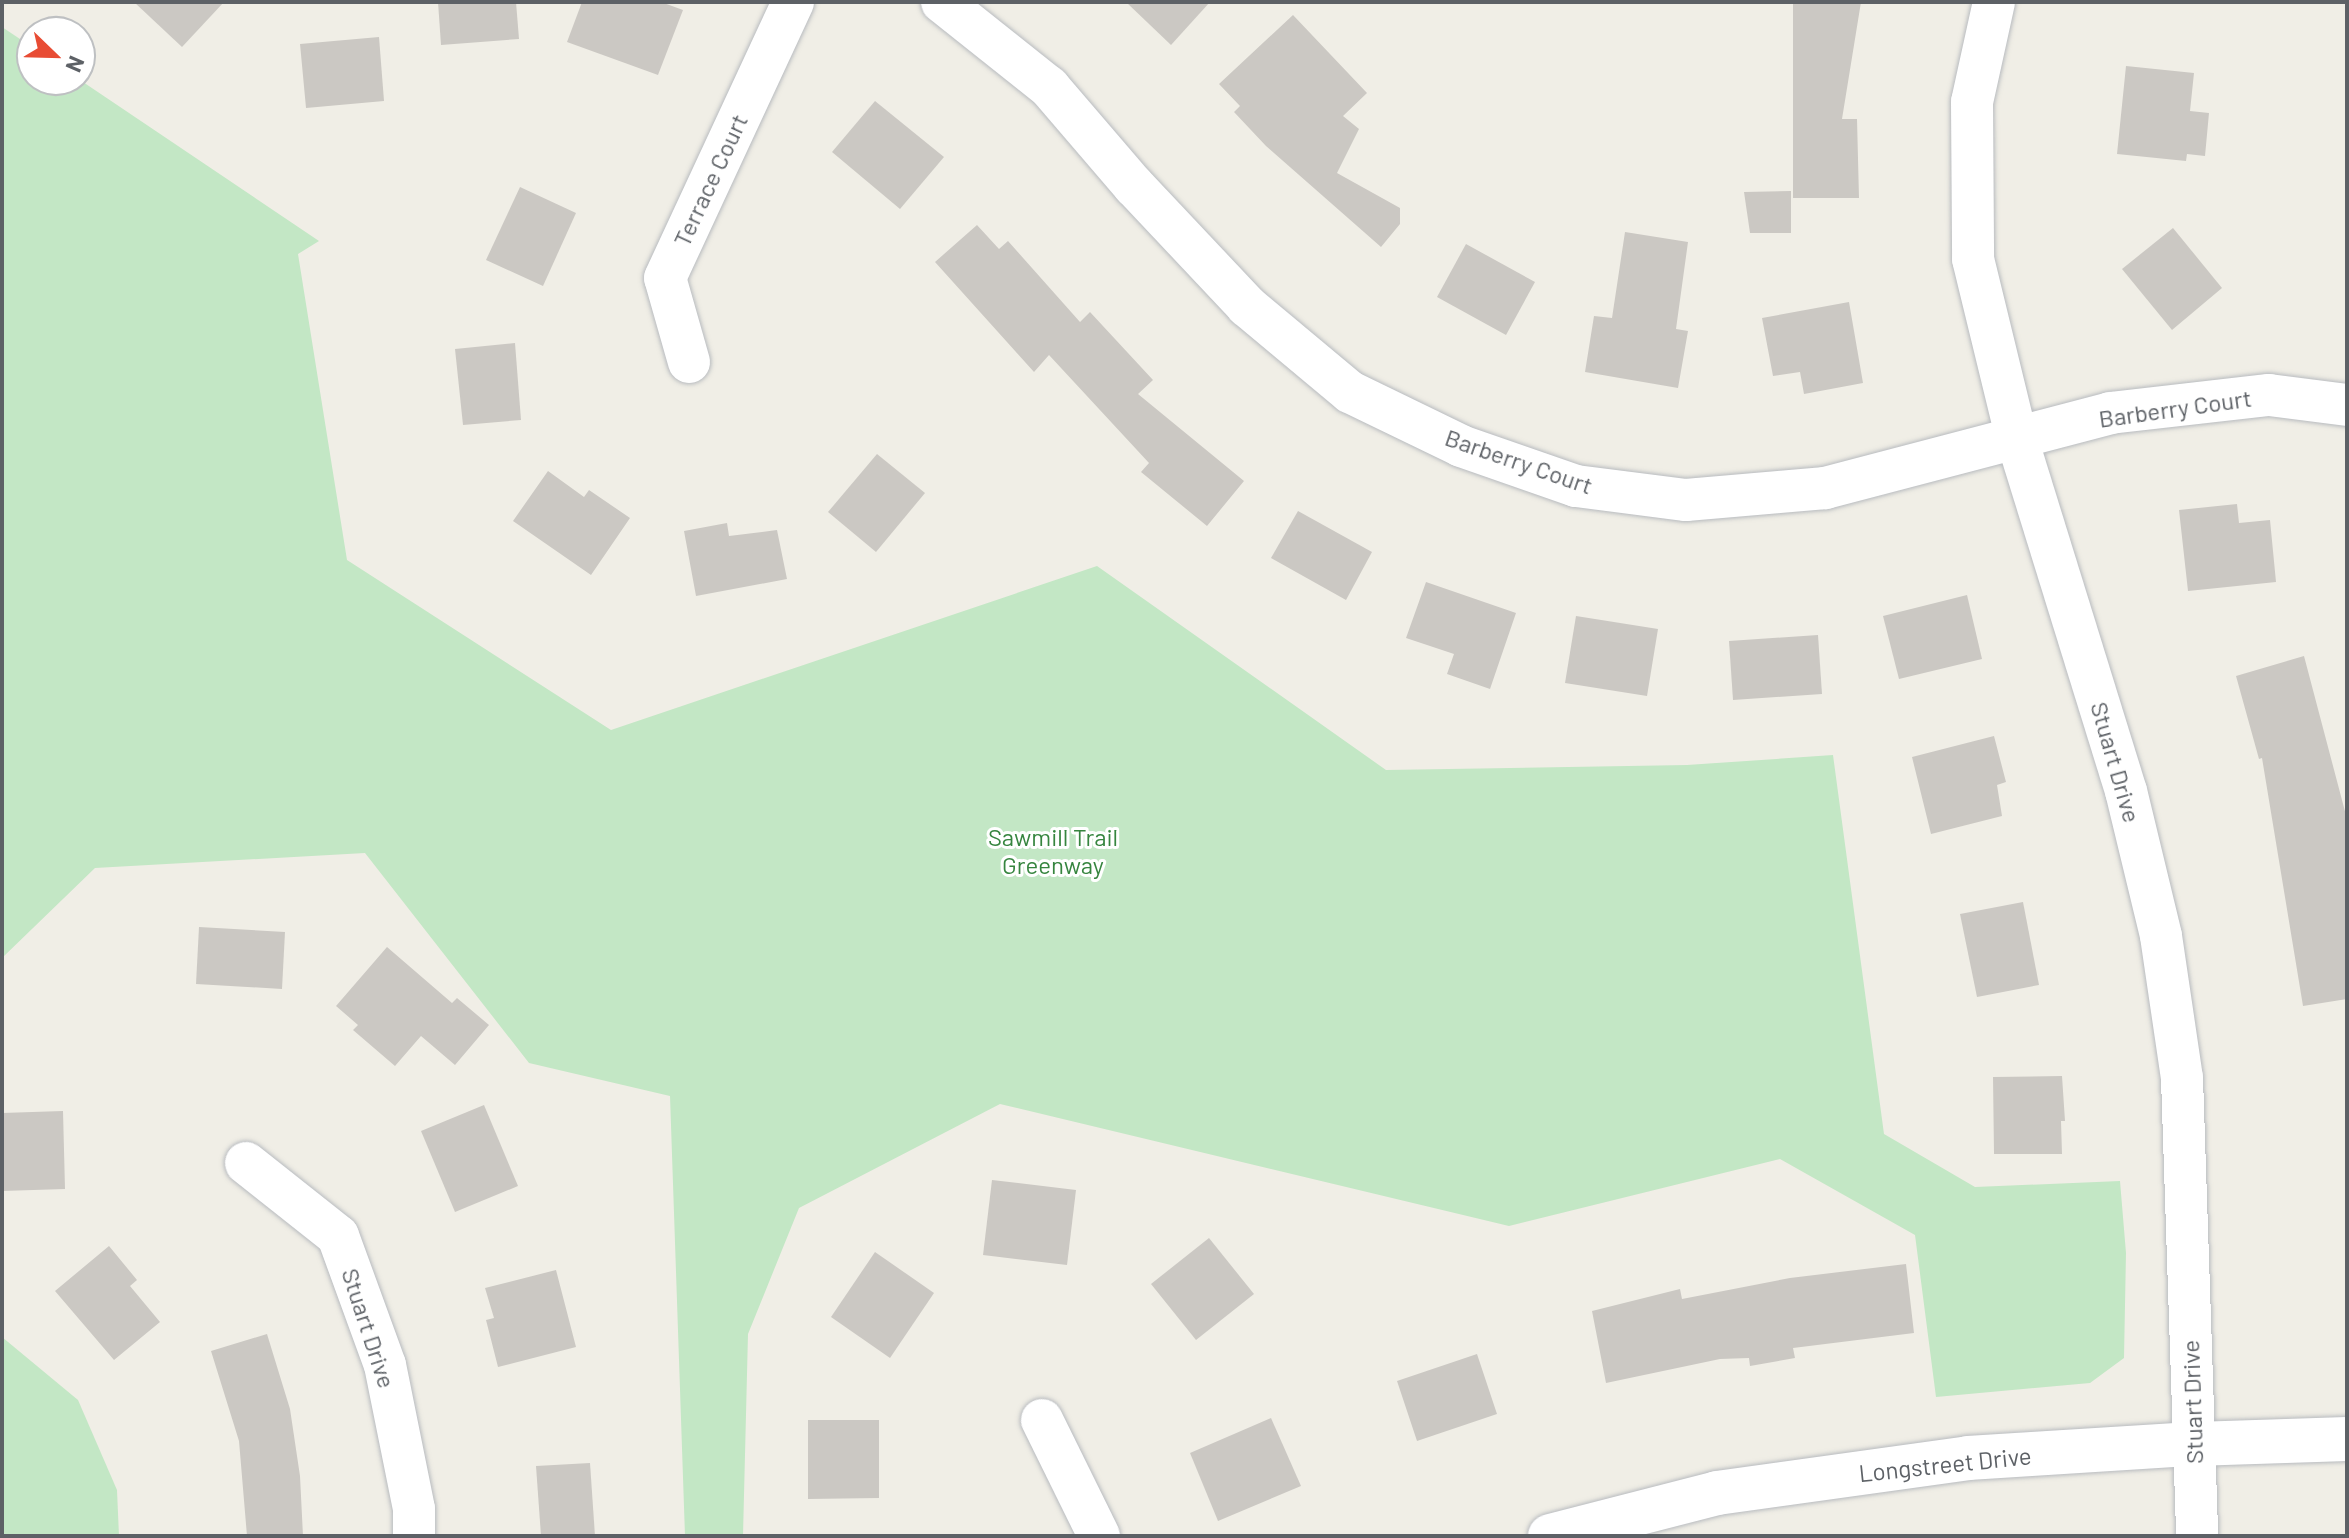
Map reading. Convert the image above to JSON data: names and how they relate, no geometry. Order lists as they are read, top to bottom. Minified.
{"streets":{"street":["Terrace Court","Barberry Court","Stuart Drive","Longstreet Drive"]},"crossings":[["Barberry Court","Stuart Drive"],["Stuart Drive","Longstreet Drive"]],"parks":["Sawmill Trail Greenway"],"north":"bottom right"}
